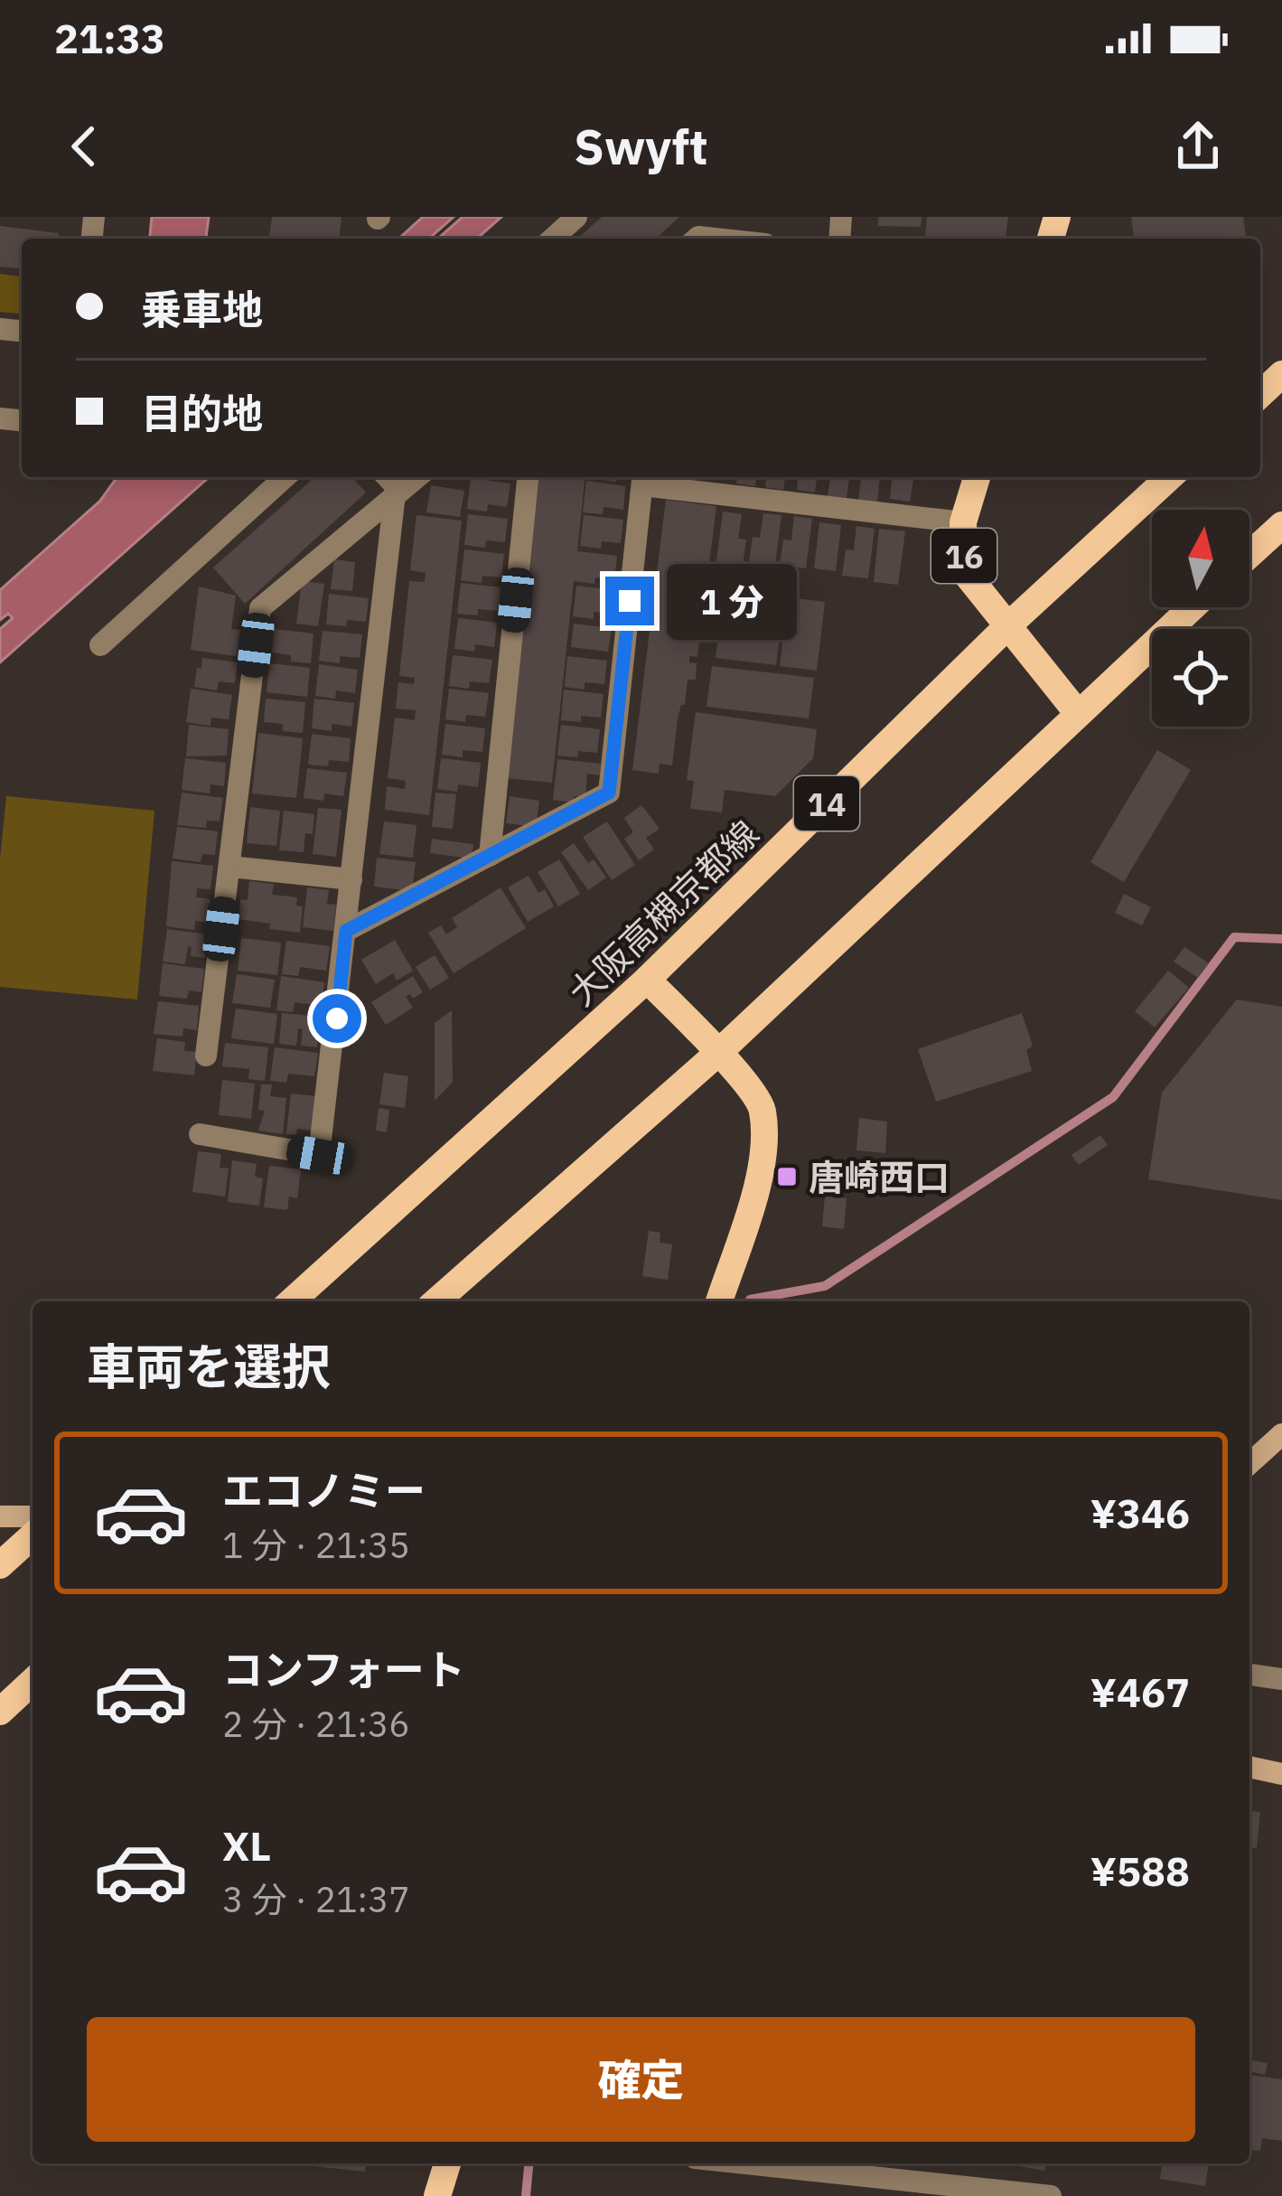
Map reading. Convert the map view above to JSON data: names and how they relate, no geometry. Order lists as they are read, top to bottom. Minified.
{"streets":{"main road":["16","14","大阪高槻京都線"]},"crossings":[["16","大阪高槻京都線"]],"places":{"transit":["唐崎西口"]},"north":"top","page":{"status":"21:33","header":"Swyft","banner":["乗車地","目的地"],"bubble":"1 分","heading":"車両を選択","list":[{"name":"エコノミー","note":"1 分 · 21:35","value":"¥346"},{"name":"コンフォート","note":"2 分 · 21:36","value":"¥467"},{"name":"XL","note":"3 分 · 21:37","value":"¥588"}],"buttons":"確定"}}
